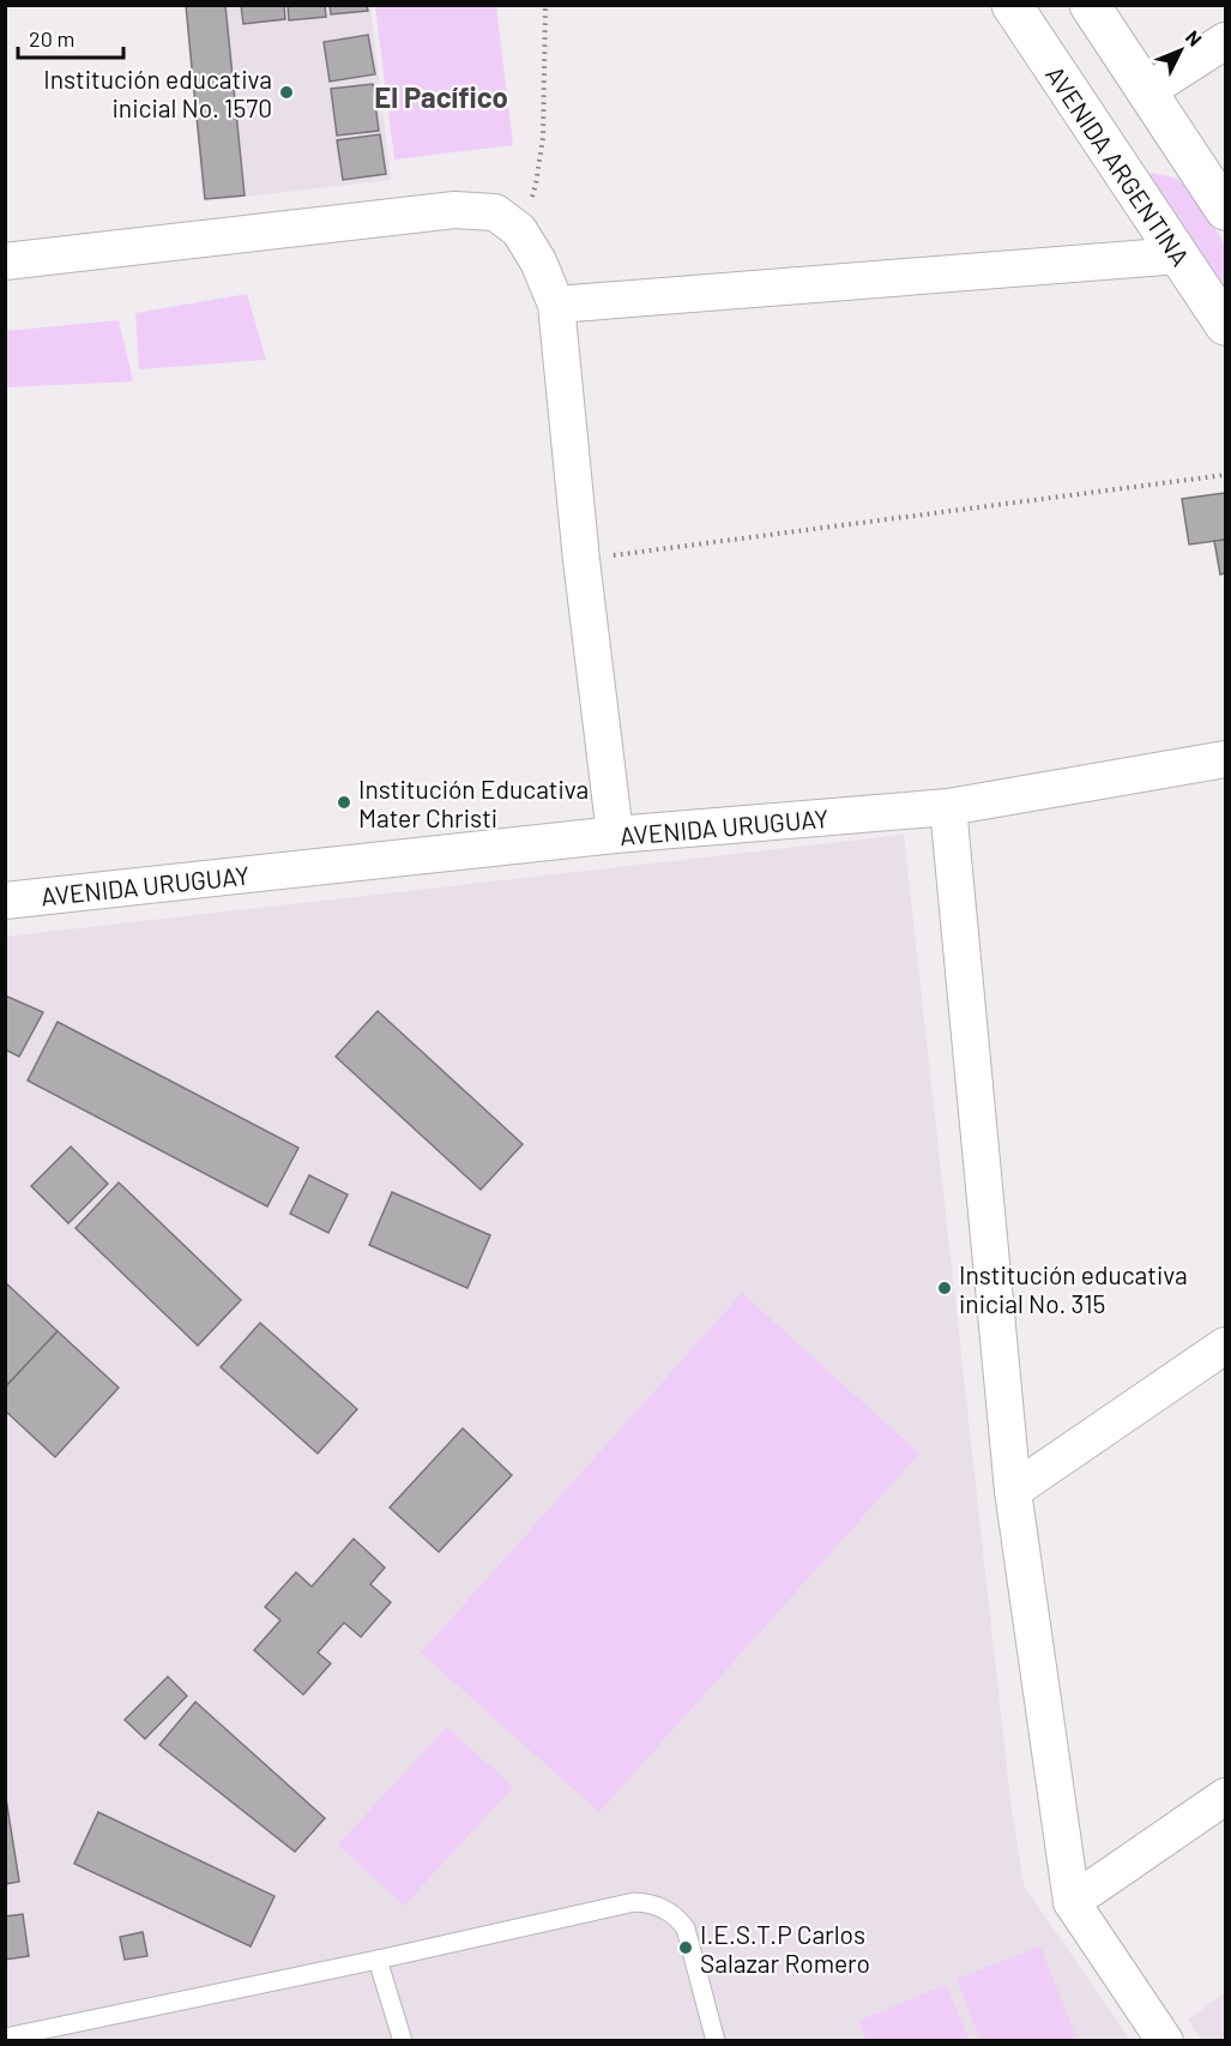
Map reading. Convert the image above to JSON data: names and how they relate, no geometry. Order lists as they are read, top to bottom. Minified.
{"streets":{"main road":["AVENIDA ARGENTINA"],"street":["AVENIDA URUGUAY"]},"districts":["El Pacífico"],"places":["Institución educativa inicial No. 1570","Institución Educativa Mater Christi","Institución educativa inicial No. 315","I.E.S.T.P Carlos Salazar Romero"],"scale_bar":"20 m","north":"top right"}
